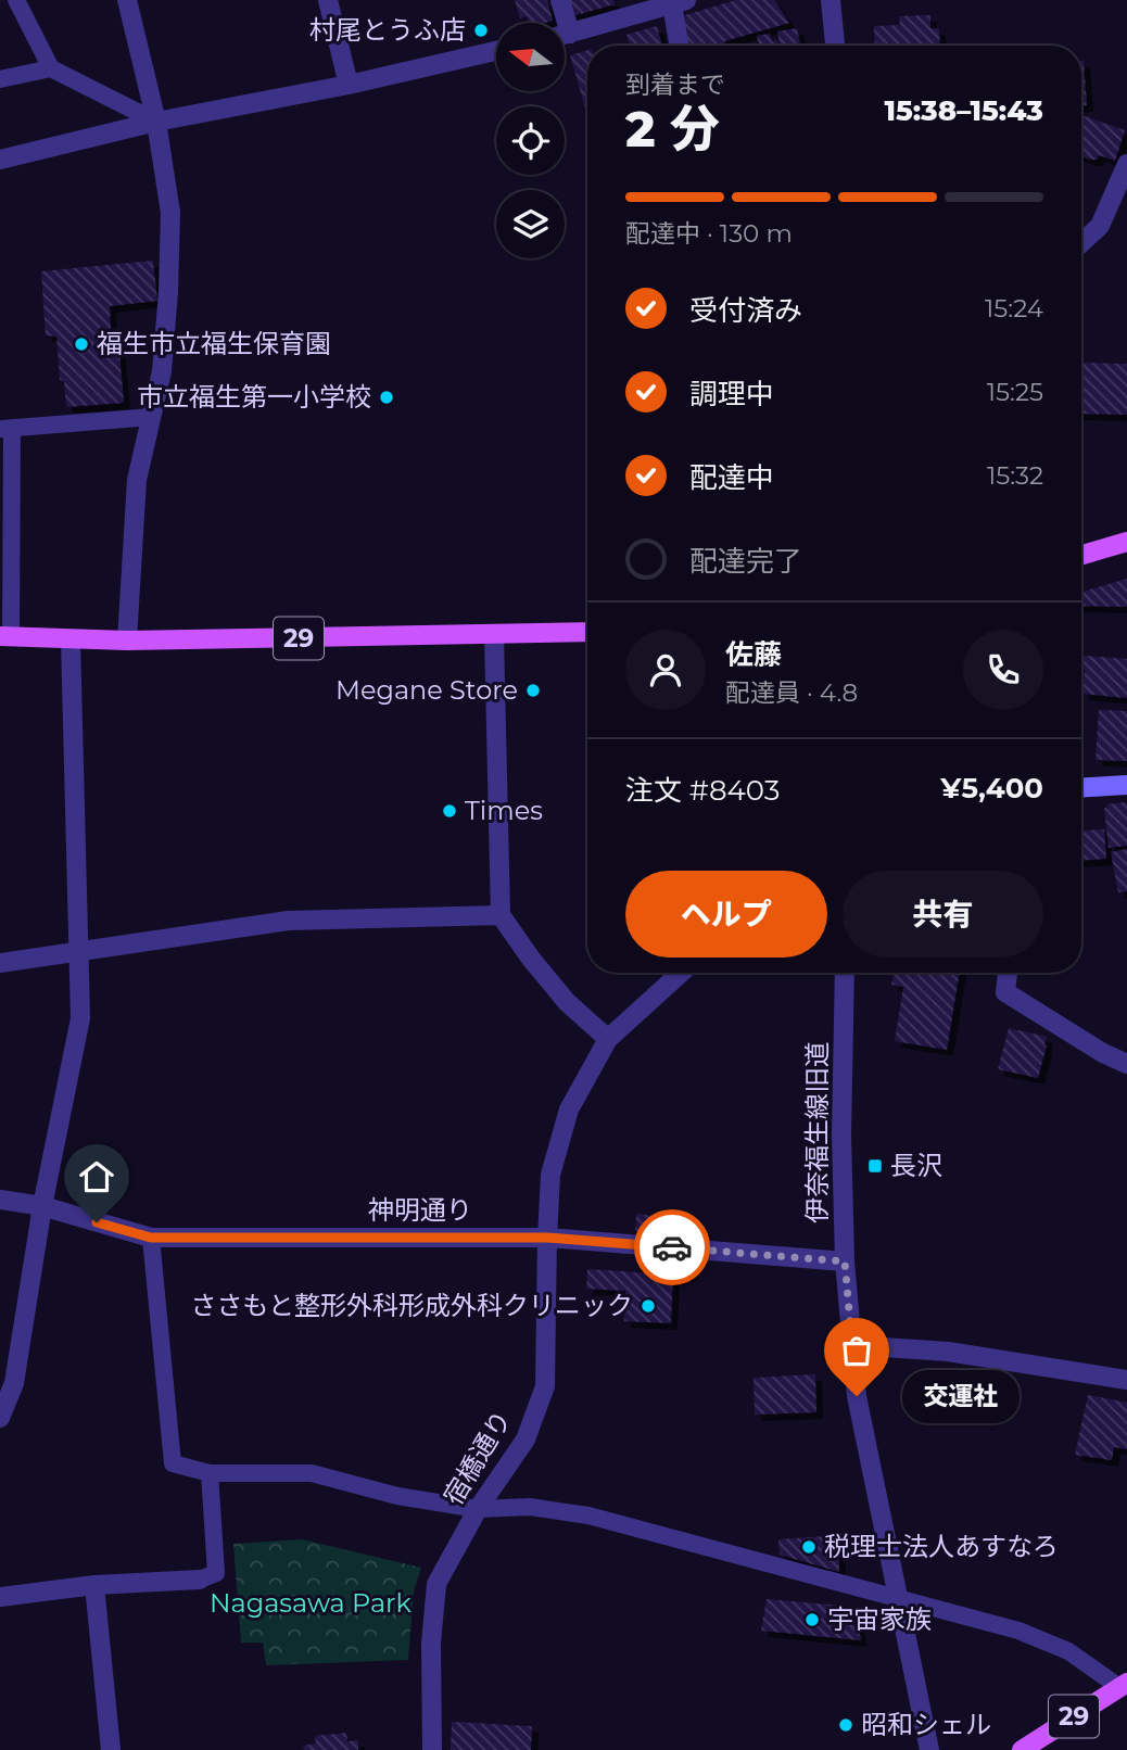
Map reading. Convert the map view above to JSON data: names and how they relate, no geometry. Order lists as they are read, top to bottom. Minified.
{"streets":{"main road":["29"],"street":["伊奈福生線旧道","神明通り","宿橋通り"]},"crossings":[["伊奈福生線旧道","神明通り"],["神明通り","宿橋通り"]],"parks":["Nagasawa Park"],"places":{"other":["村尾とうふ店","福生市立福生保育園","市立福生第一小学校","Megane Store","Times","ささもと整形外科形成外科クリニック","交運社","税理士法人あすなろ","宇宙家族","昭和シェル"],"transit":["長沢"]},"north":"left","page":{"heading":["2 分","到着まで","15:38–15:43"],"panel":["佐藤","配達員 · 4.8","注文 #8403","¥5,400"],"bar":"配達中 · 130 m","list":[["受付済み","15:24"],["調理中","15:25"],["配達中","15:32"],"配達完了"],"buttons":["ヘルプ","共有"],"bubble":"交運社"}}
